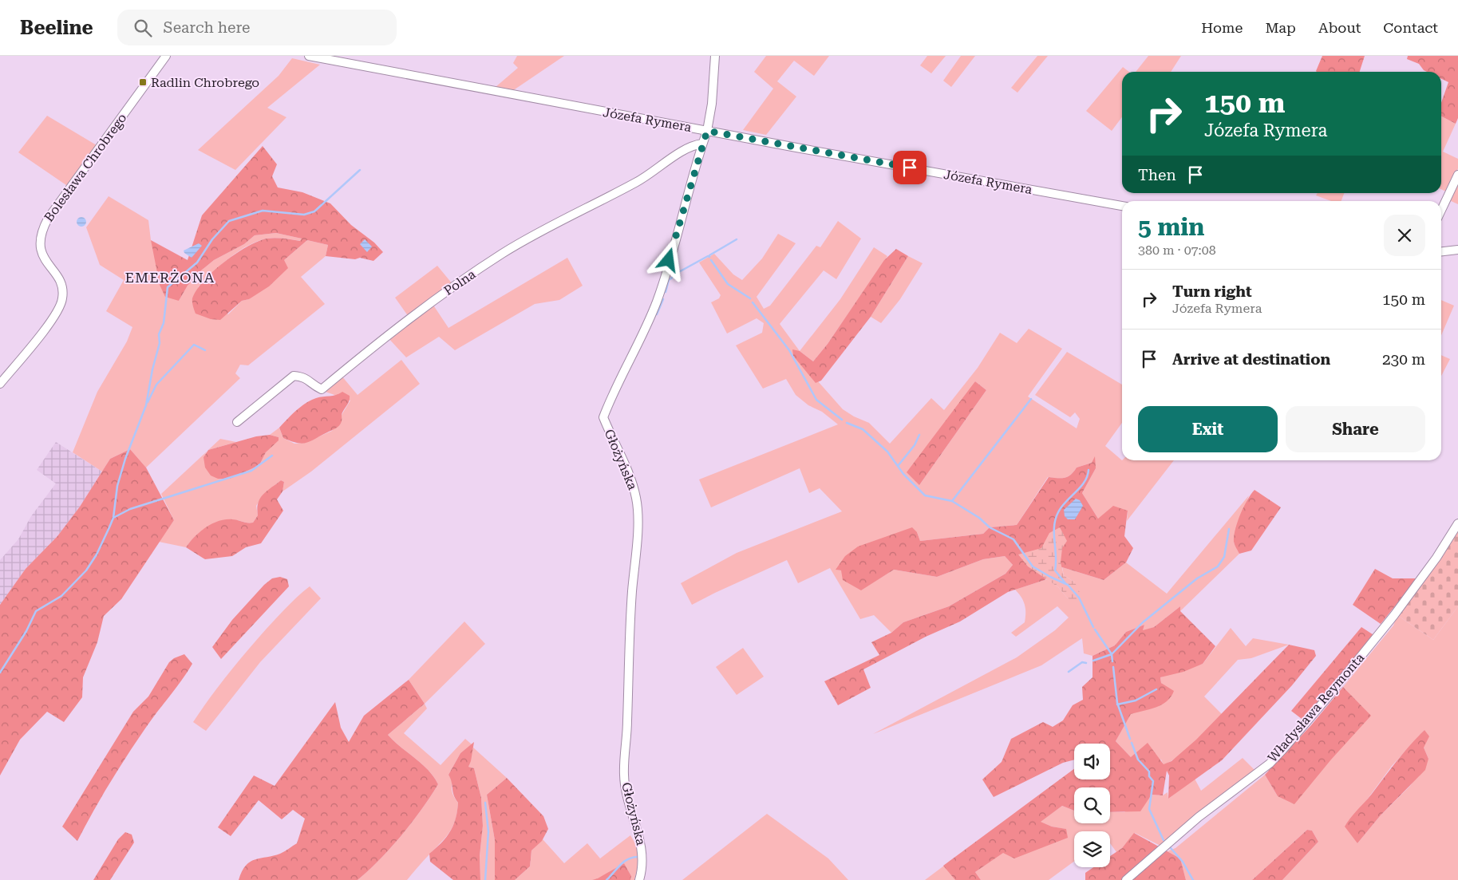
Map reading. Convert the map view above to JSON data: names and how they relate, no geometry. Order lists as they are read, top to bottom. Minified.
{"streets":{"street":["Józefa Rymera","Bolesława Chrobrego","Polna","Głożyńska","Władysława Reymonta"]},"crossings":[["Józefa Rymera","Głożyńska"],["Polna","Głożyńska"]],"districts":["EMERŻONA"],"places":{"transit":["Radlin Chrobrego"]},"page":{"header":"Beeline","search":"Search here","nav":["Home","Map","About","Contact"],"turn":["150 m","Józefa Rymera"],"then":"Then","heading":["5 min","380 m · 07:08"],"list":[{"name":"Turn right","note":"Józefa Rymera","value":"150 m"},{"name":"Arrive at destination","value":"230 m"}],"buttons":["Exit","Share"]}}
